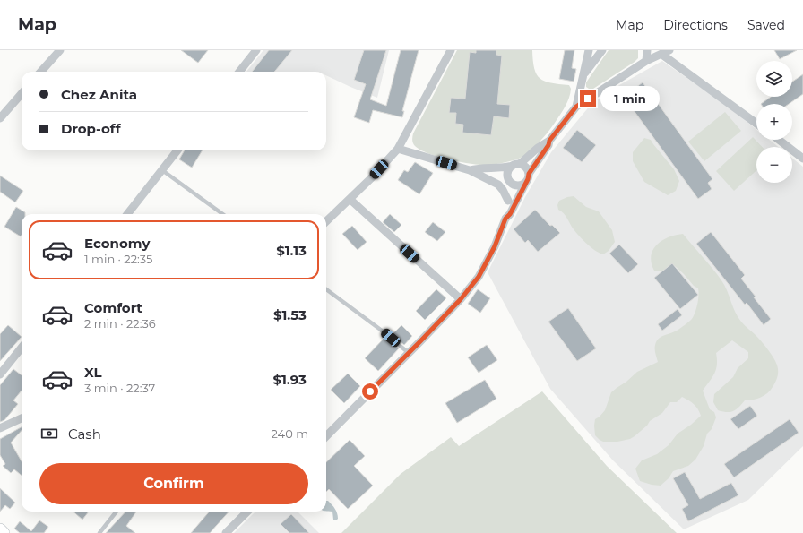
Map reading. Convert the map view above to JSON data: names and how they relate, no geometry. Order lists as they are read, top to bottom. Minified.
{"page":{"header":"Map","nav":["Map","Directions","Saved"],"map_buttons":["+","−"],"banner":["Chez Anita","Drop-off"],"bubble":"1 min","list":[{"name":"Economy","note":"1 min · 22:35","value":"$1.13"},{"name":"Comfort","note":"2 min · 22:36","value":"$1.53"},{"name":"XL","note":"3 min · 22:37","value":"$1.93"}],"pay":["Cash","240 m"],"buttons":"Confirm"}}
